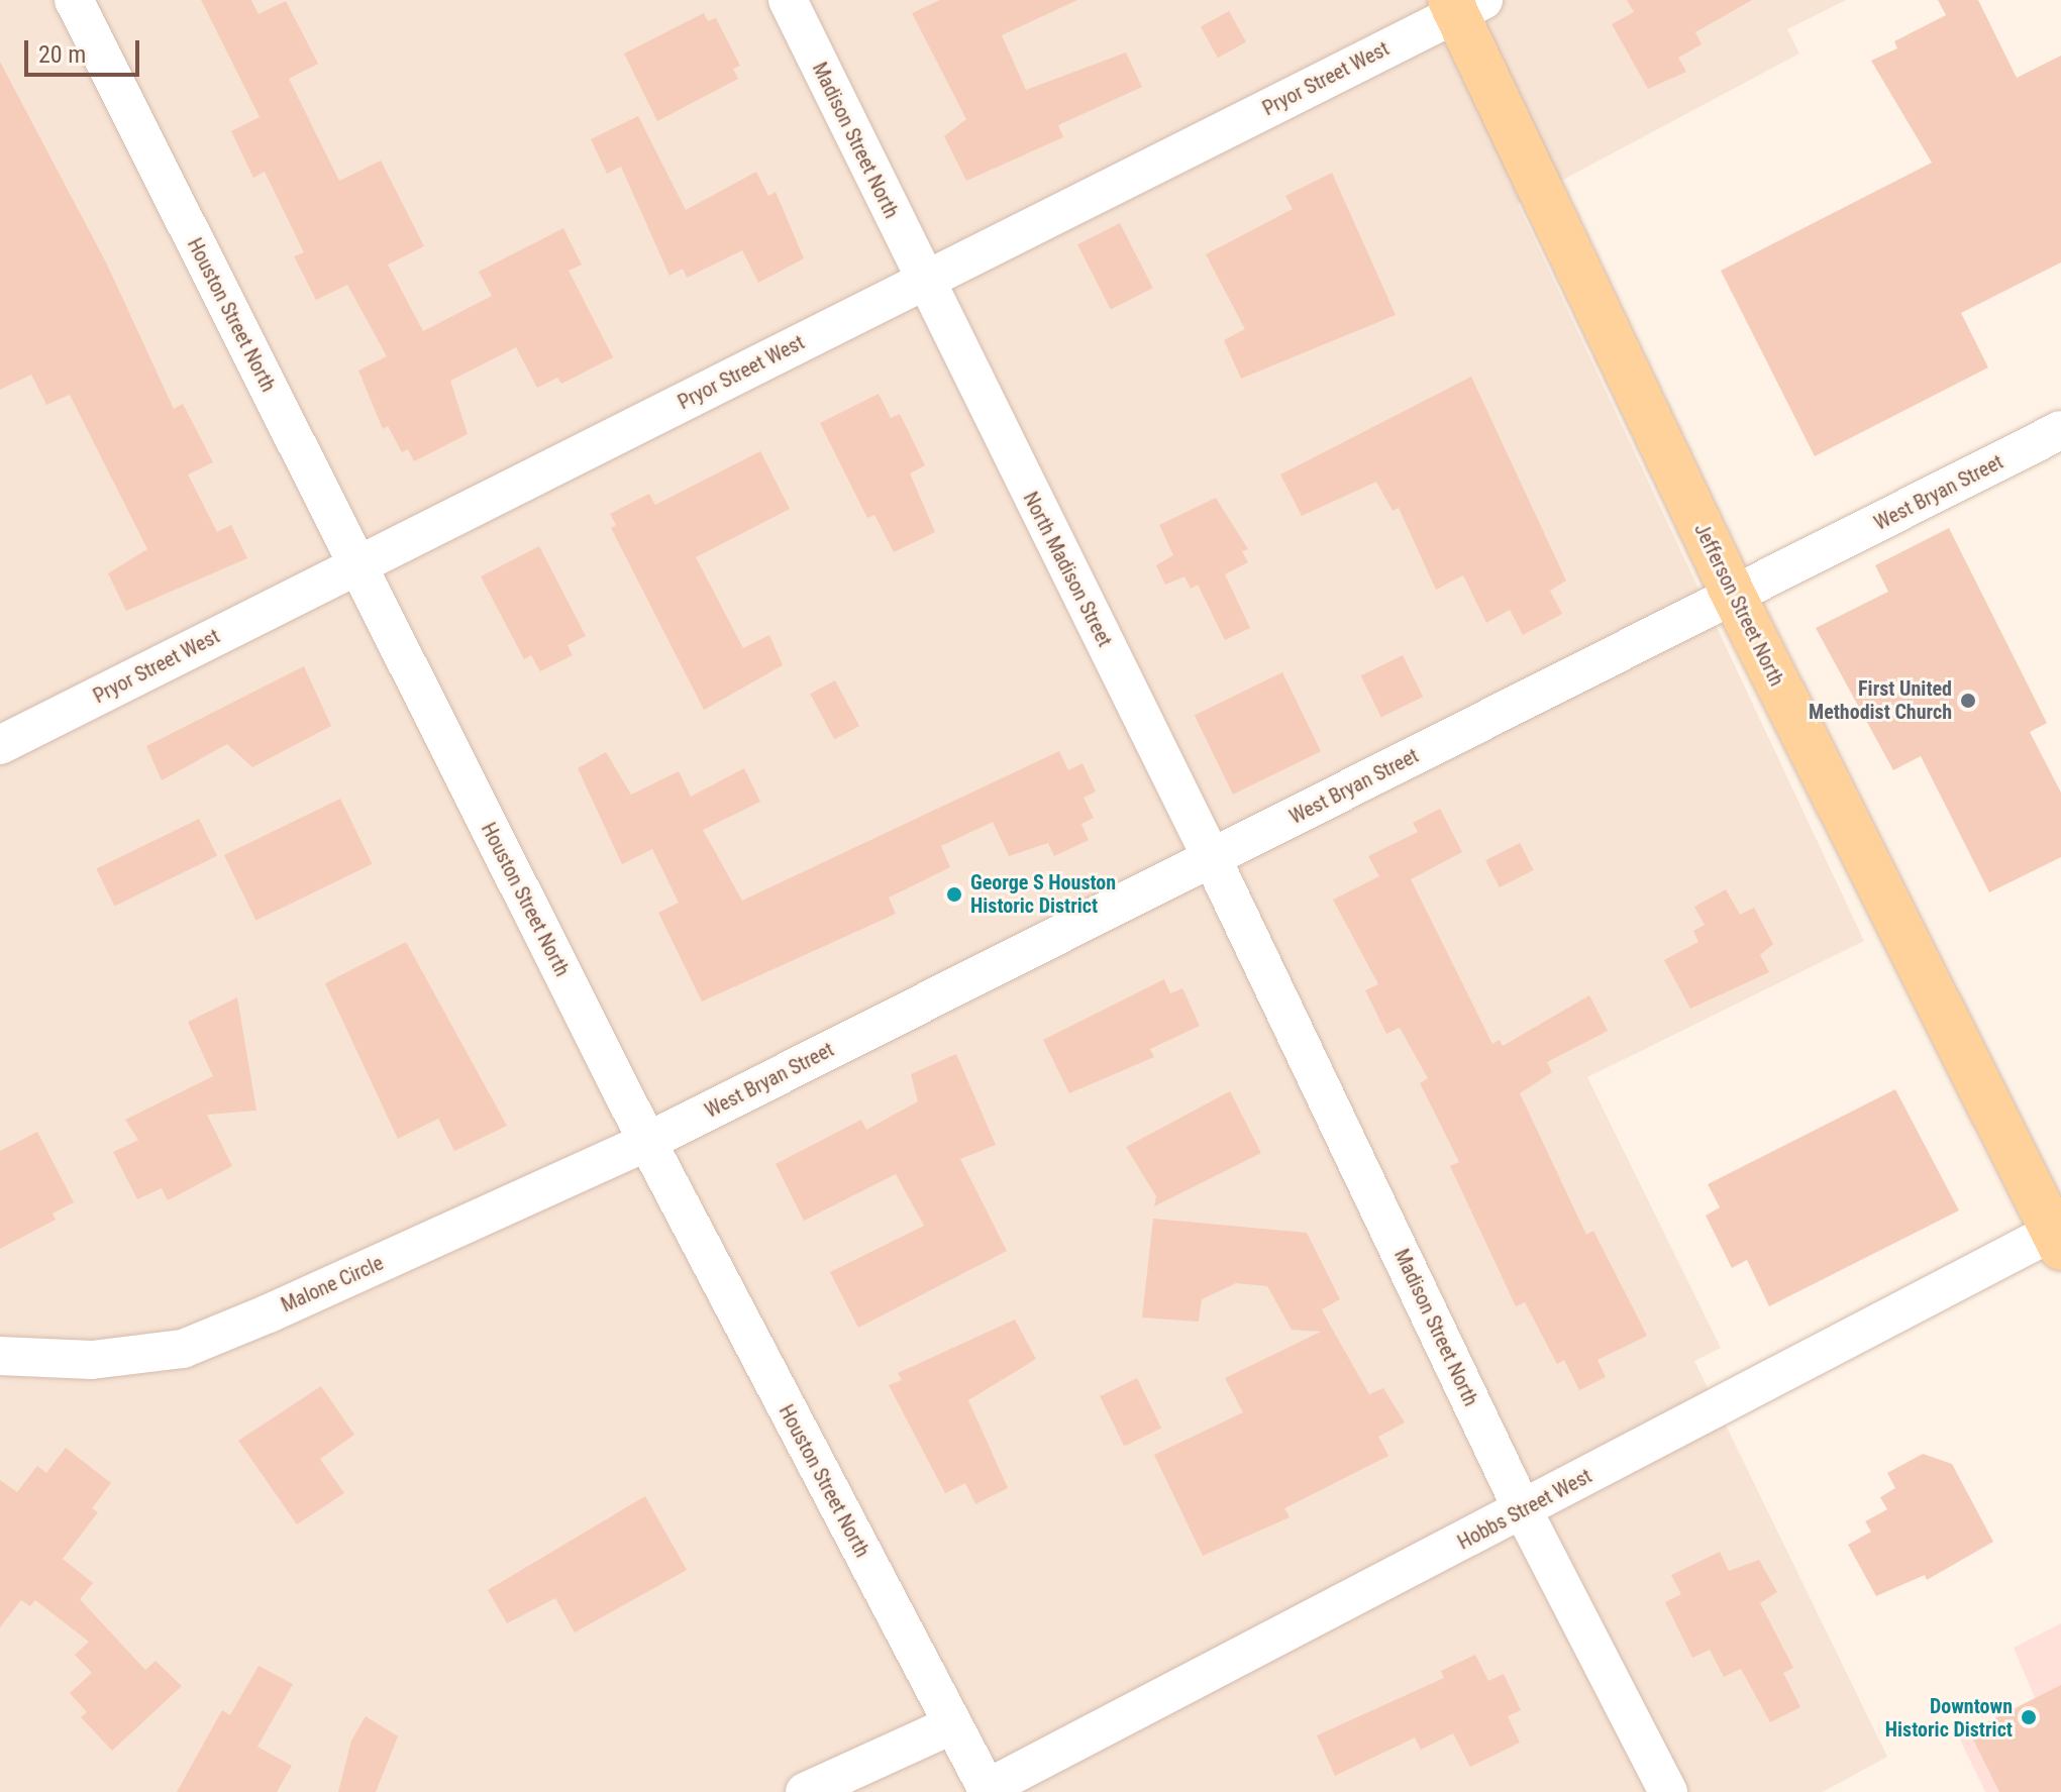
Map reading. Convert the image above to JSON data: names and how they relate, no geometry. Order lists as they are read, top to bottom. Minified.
{"streets":{"main road":["Jefferson Street North"],"street":["Pryor Street West","Madison Street North","Houston Street North","West Bryan Street","North Madison Street","Malone Circle","Hobbs Street West"]},"crossings":[["Pryor Street West","Madison Street North"],["Pryor Street West","Houston Street North"],["Pryor Street West","North Madison Street"],["Pryor Street West","Jefferson Street North"],["Madison Street North","West Bryan Street"],["Madison Street North","North Madison Street"],["Madison Street North","Hobbs Street West"],["Houston Street North","West Bryan Street"],["Houston Street North","Malone Circle"],["Houston Street North","Hobbs Street West"],["West Bryan Street","North Madison Street"],["West Bryan Street","Jefferson Street North"],["West Bryan Street","Malone Circle"],["Jefferson Street North","Hobbs Street West"]],"places":["First United Methodist Church","George S Houston Historic District","Downtown Historic District"],"scale_bar":"20 m"}
